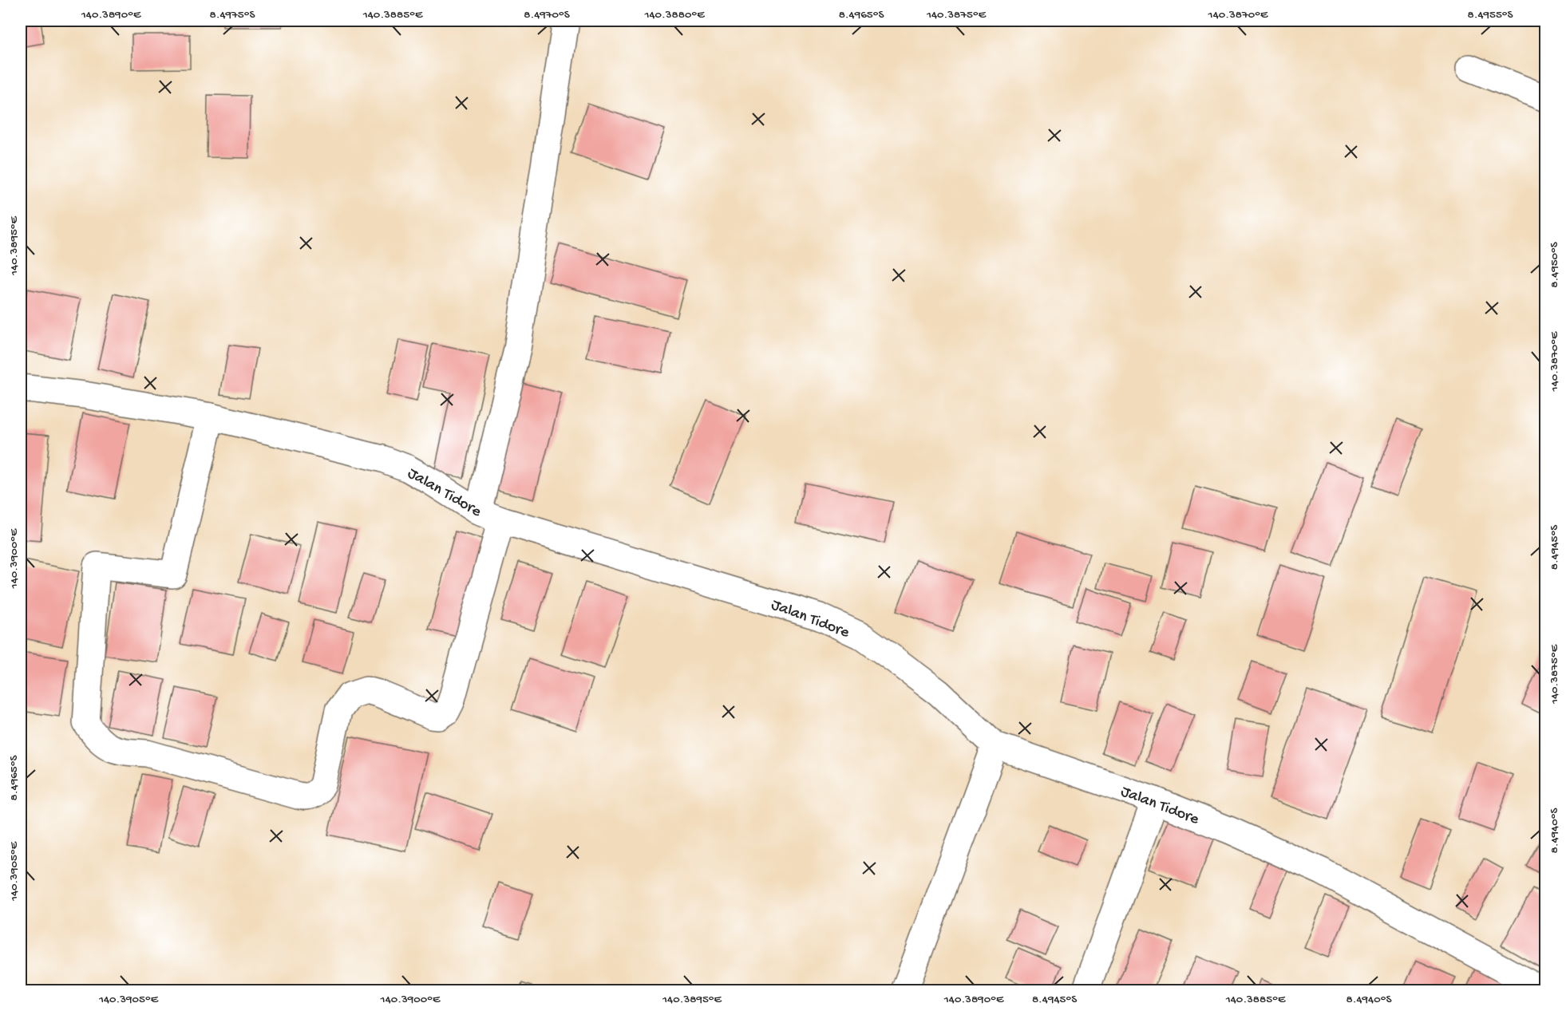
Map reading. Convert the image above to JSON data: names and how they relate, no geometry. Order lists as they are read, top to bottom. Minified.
{"streets":{"street":["Jalan Tidore"]},"coordinates":["140.3890°E","8.4975°S","140.3885°E","8.4970°S","140.3880°E","8.4965°S","140.3875°E","140.3870°E","8.4955°S","140.3895°E","8.4950°S","8.4945°S","140.3900°E","8.4940°S","140.3905°E"]}
